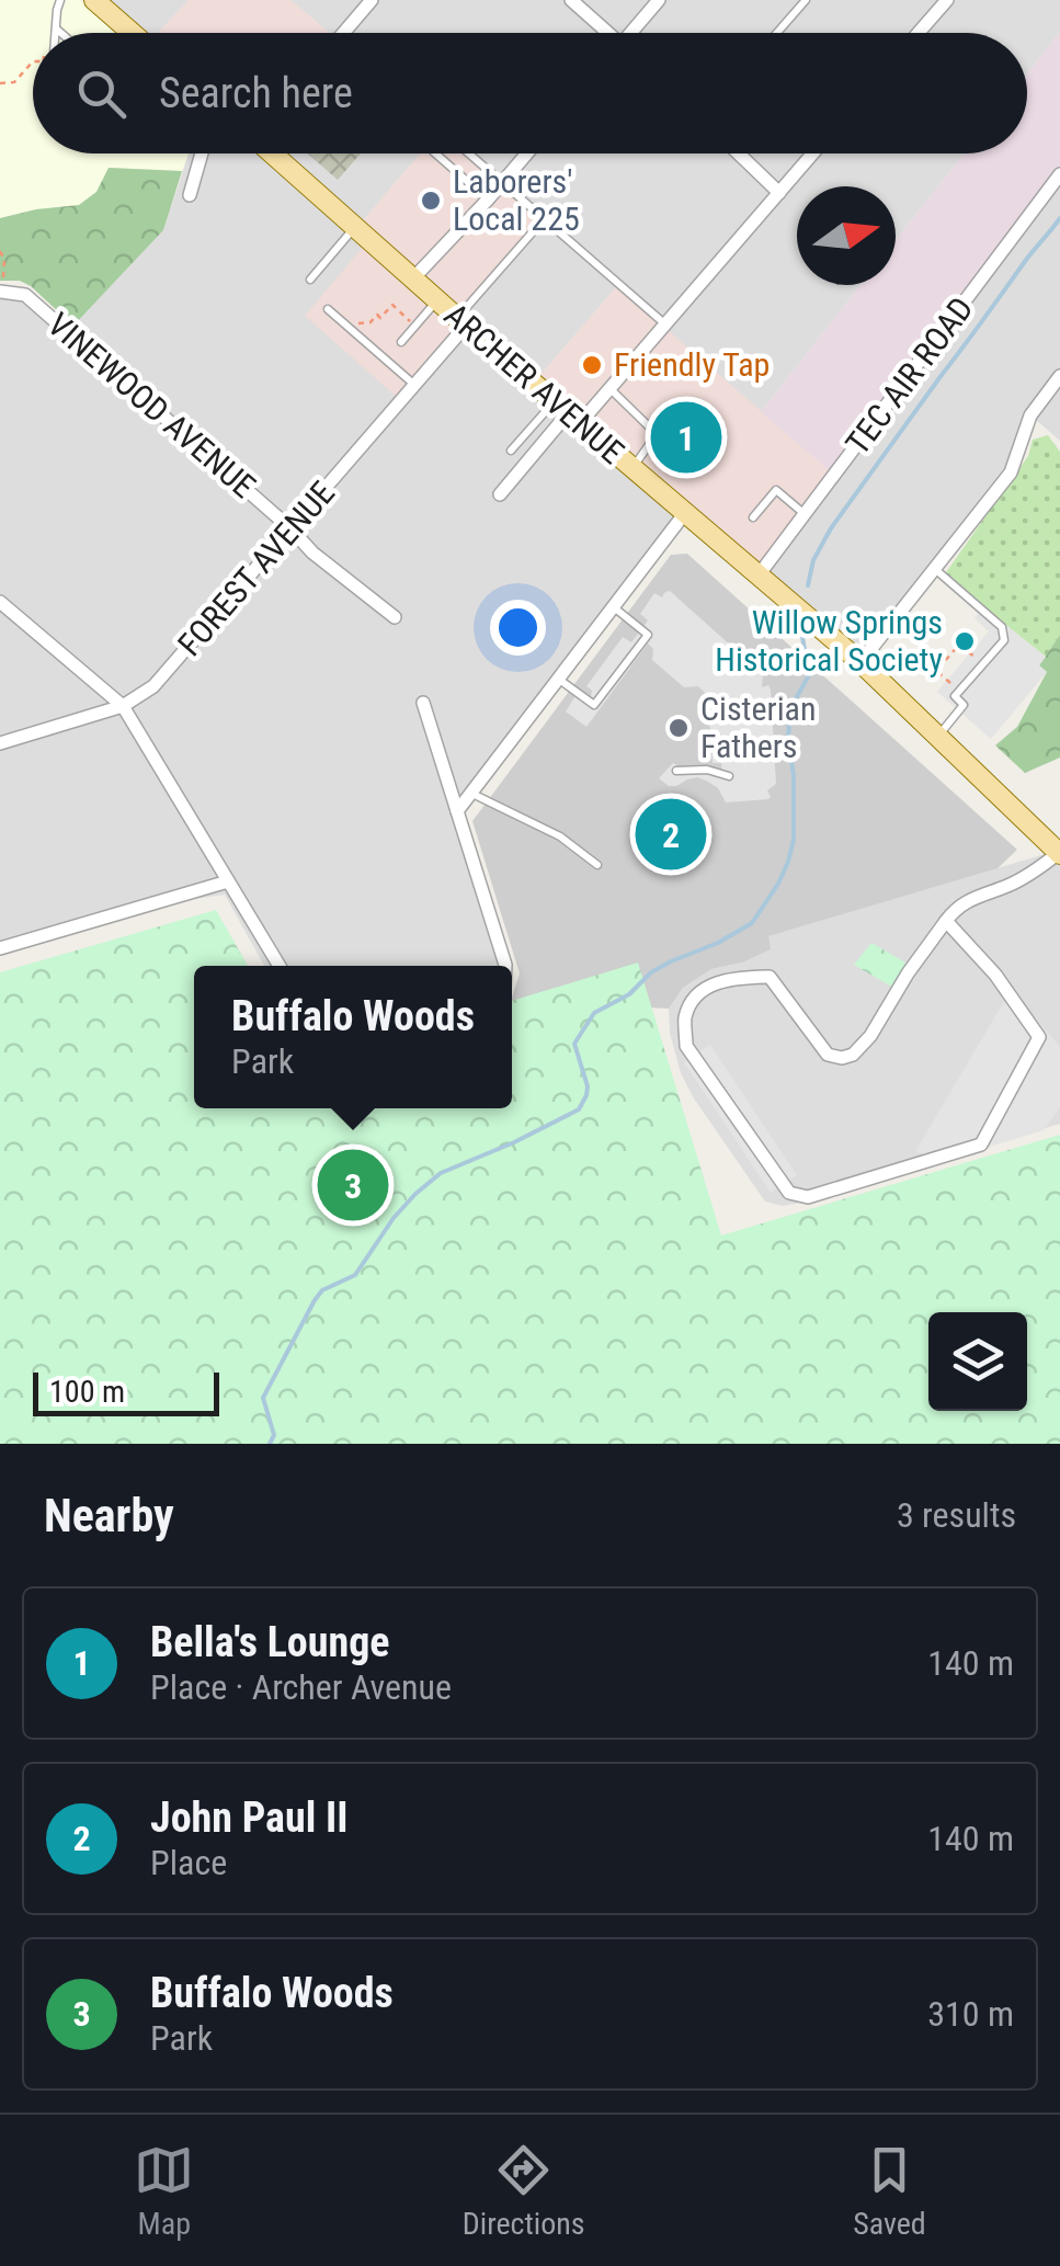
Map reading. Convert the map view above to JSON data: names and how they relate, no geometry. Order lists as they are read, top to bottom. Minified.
{"streets":{"main road":["ARCHER AVENUE"],"street":["TEC AIR ROAD","VINEWOOD AVENUE","FOREST AVENUE"]},"crossings":[["TEC AIR ROAD","ARCHER AVENUE"],["ARCHER AVENUE","FOREST AVENUE"],["VINEWOOD AVENUE","FOREST AVENUE"]],"places":["Laborers' Local 225","Friendly Tap","Willow Springs Historical Society","Cisterian Fathers"],"scale_bar":"100 m","north":"right","page":{"search":"Search here","pins":["1","2","3"],"popup":["Buffalo Woods","Park"],"scale":"100 m","heading":["Nearby","3 results"],"list":[{"mark":"1","name":"Bella's Lounge","note":"Place · Archer Avenue","value":"140 m"},{"mark":"2","name":"John Paul II","note":"Place","value":"140 m"},{"mark":"3","name":"Buffalo Woods","note":"Park","value":"310 m"}],"nav":["Map","Directions","Saved"]}}
